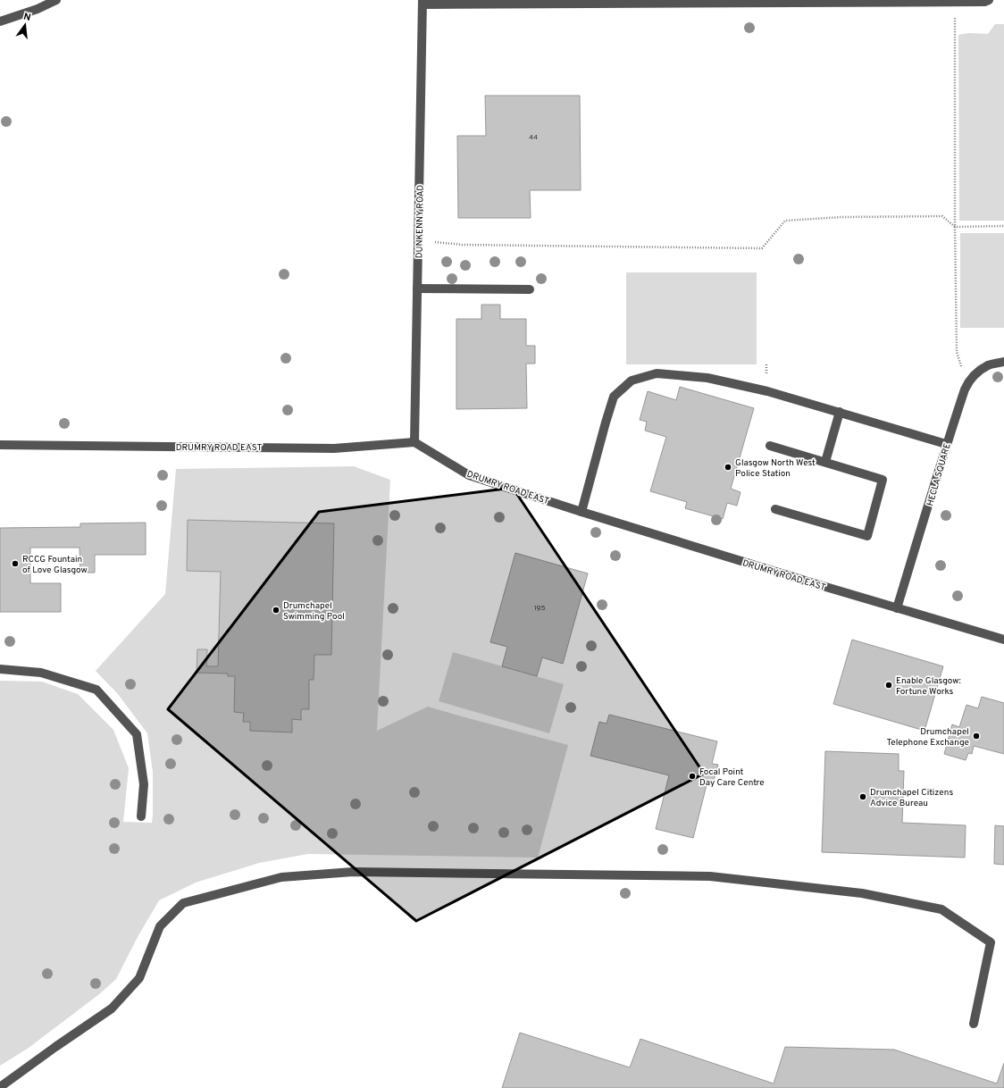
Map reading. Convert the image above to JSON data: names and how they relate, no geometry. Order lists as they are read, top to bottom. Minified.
{"streets":{"street":["DUNKENNY ROAD","DRUMRY ROAD EAST","HECLA SQUARE"]},"crossings":[["DUNKENNY ROAD","DRUMRY ROAD EAST"],["DRUMRY ROAD EAST","HECLA SQUARE"]],"places":["Glasgow North West Police Station","RCCG Fountain of Love Glasgow","Drumchapel Swimming Pool","Enable Glasgow: Fortune Works","Drumchapel Telephone Exchange","Focal Point Day Care Centre","Drumchapel Citizens Advice Bureau"],"house_numbers":["44","195"],"north":"top"}
